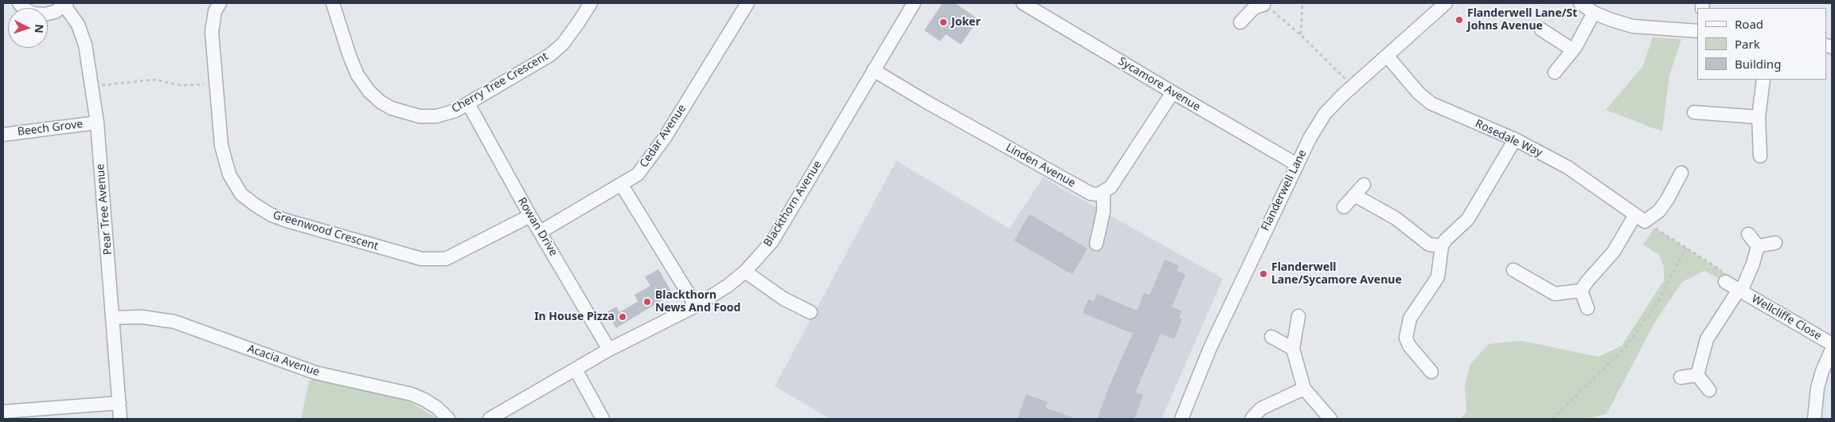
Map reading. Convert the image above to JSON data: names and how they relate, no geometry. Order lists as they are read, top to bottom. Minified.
{"streets":{"street":["Cherry Tree Crescent","Sycamore Avenue","Beech Grove","Cedar Avenue","Rosedale Way","Linden Avenue","Flanderwell Lane","Blackthorn Avenue","Pear Tree Avenue","Rowan Drive","Greenwood Crescent","Wellcliffe Close","Acacia Avenue"]},"crossings":[["Cherry Tree Crescent","Rowan Drive"],["Sycamore Avenue","Flanderwell Lane"],["Beech Grove","Pear Tree Avenue"],["Cedar Avenue","Rowan Drive"],["Rosedale Way","Flanderwell Lane"],["Linden Avenue","Blackthorn Avenue"],["Blackthorn Avenue","Rowan Drive"],["Pear Tree Avenue","Acacia Avenue"],["Rowan Drive","Greenwood Crescent"]],"places":["Flanderwell Lane/St Johns Avenue","Joker","Flanderwell Lane/Sycamore Avenue","Blackthorn News And Food","In House Pizza"],"legend":["Road","Park","Building"],"north":"right"}
